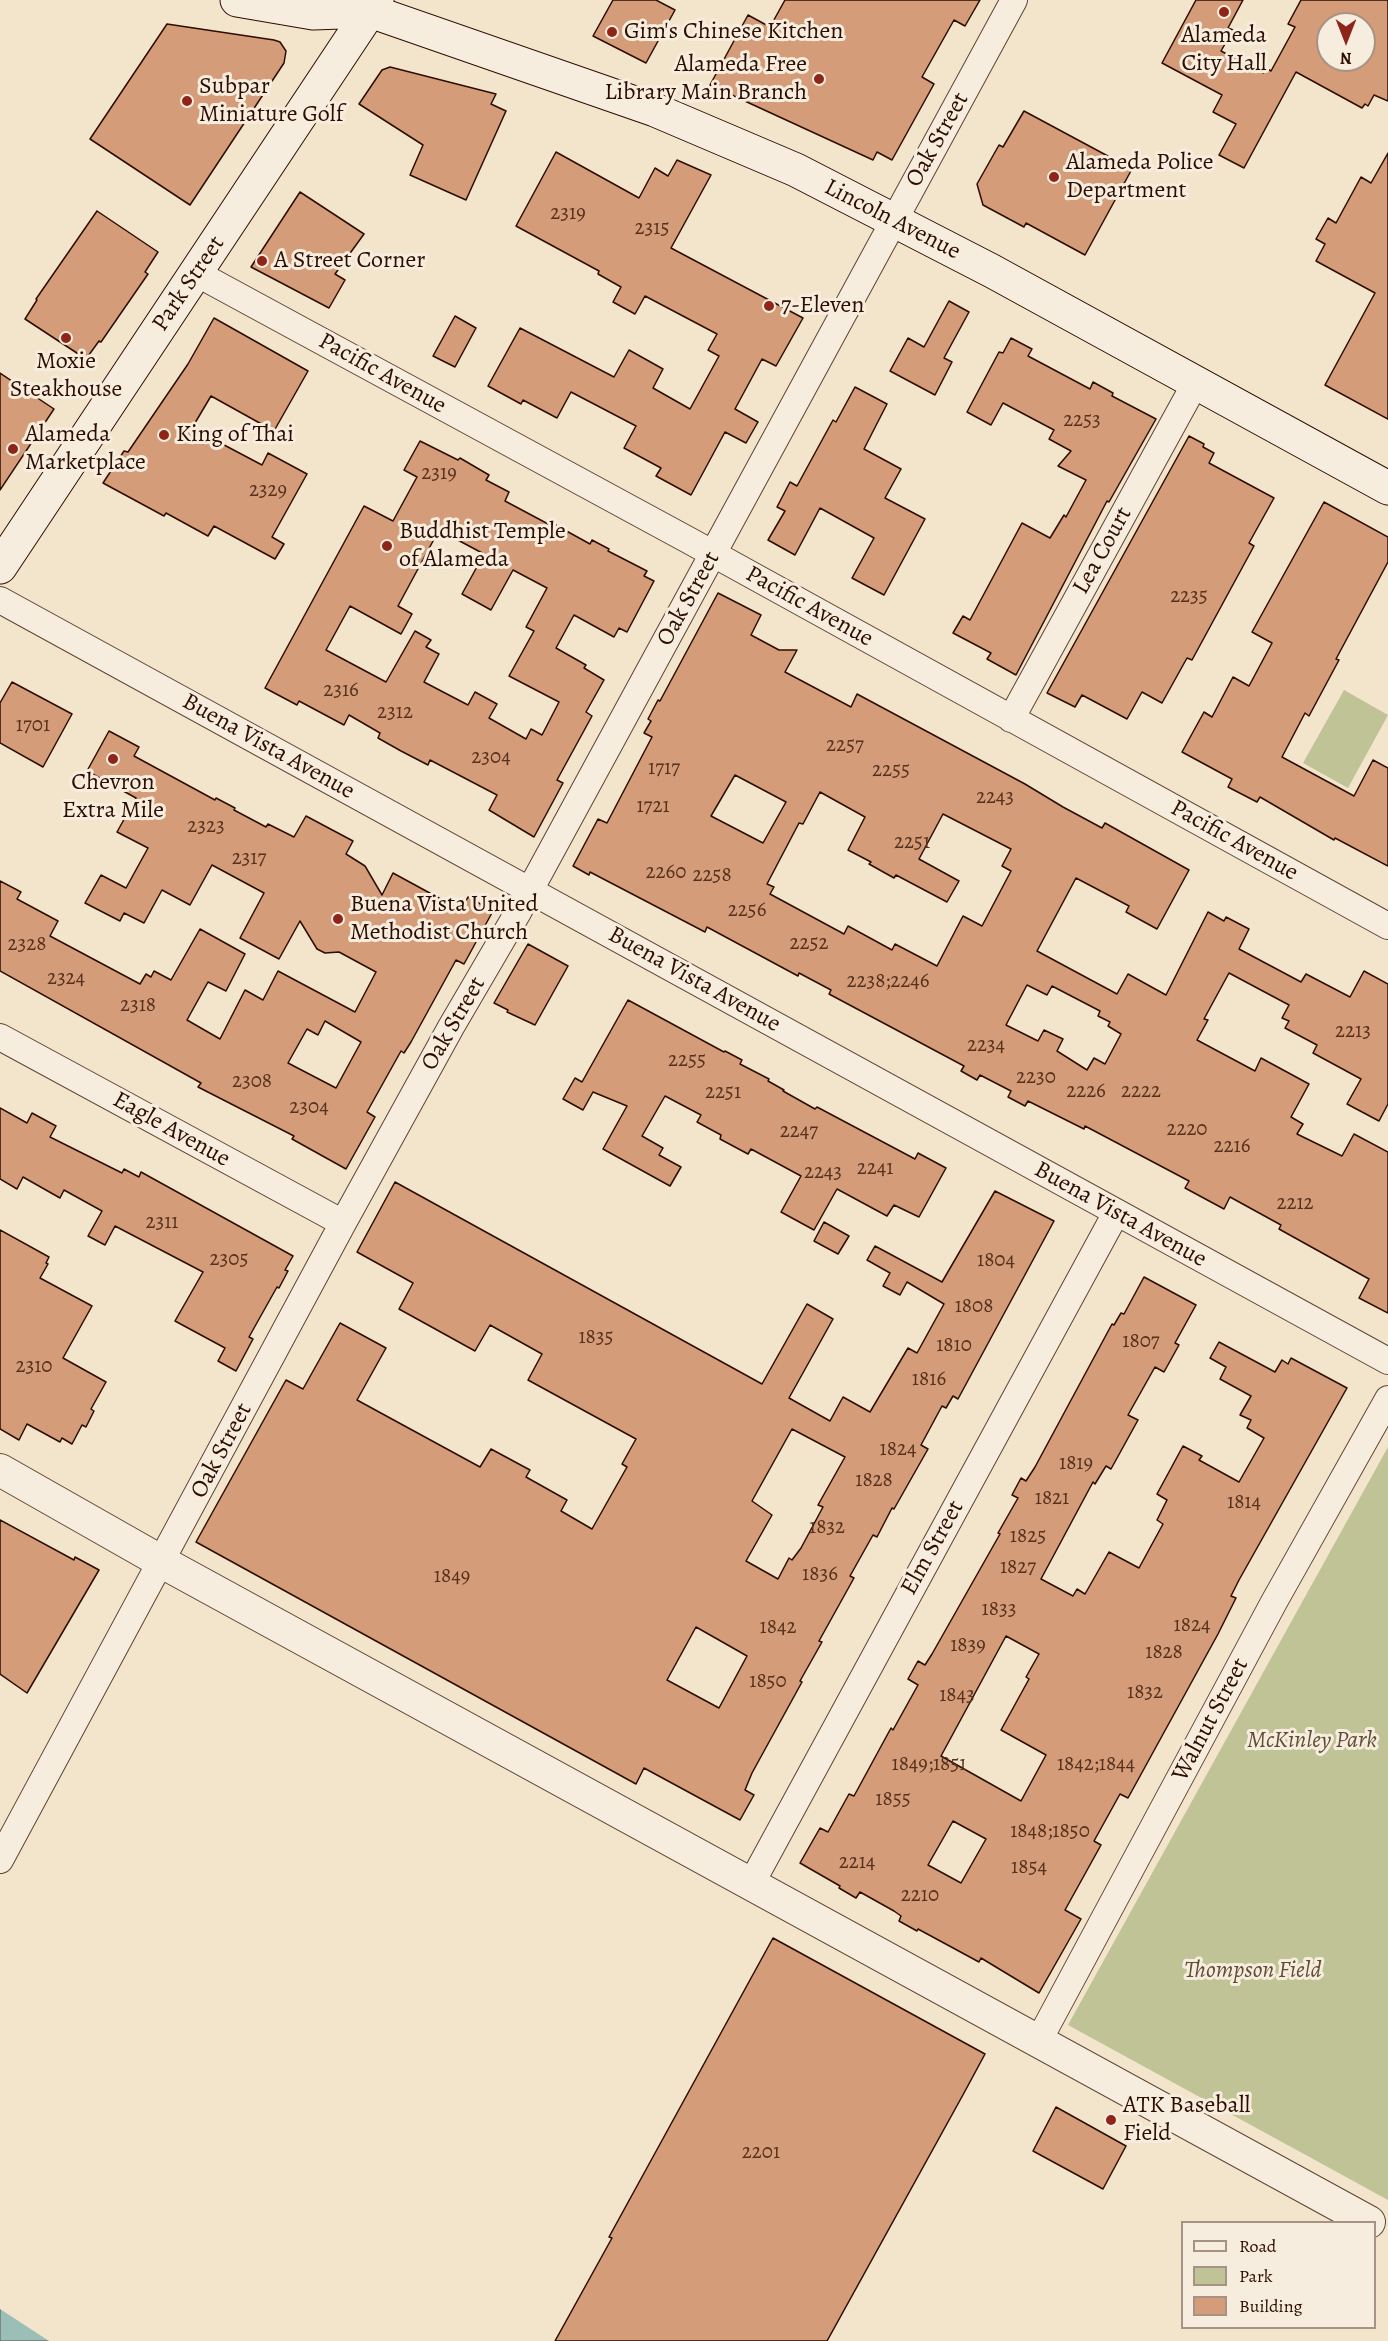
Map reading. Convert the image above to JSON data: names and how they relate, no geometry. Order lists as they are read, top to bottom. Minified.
{"streets":{"main road":["Lincoln Avenue","Park Street"],"street":["Oak Street","Pacific Avenue","Lea Court","Buena Vista Avenue","Eagle Avenue","Elm Street","Walnut Street"]},"crossings":[["Oak Street","Lincoln Avenue"],["Oak Street","Pacific Avenue"],["Oak Street","Buena Vista Avenue"],["Oak Street","Eagle Avenue"],["Lincoln Avenue","Park Street"],["Lincoln Avenue","Lea Court"],["Park Street","Pacific Avenue"],["Pacific Avenue","Lea Court"],["Buena Vista Avenue","Elm Street"]],"parks":["McKinley Park","Thompson Field"],"places":["Alameda City Hall","Gim's Chinese Kitchen","Alameda Free Library Main Branch","Subpar Miniature Golf","Alameda Police Department","A Street Corner","7-Eleven","Moxie Steakhouse","King of Thai","Alameda Marketplace","Buddhist Temple of Alameda","Chevron Extra Mile","Buena Vista United Methodist Church","ATK Baseball Field"],"house_numbers":["2319","2315","2253","2319","2329","2235","2316","2312","1701","2257","2304","1717","2255","2243","1721","2323","2251","2317","2260","2258","2256","2252","2328","2324","2238;2246","2318","2213","2234","2255","2230","2308","2226","2222","2251","2304","2220","2247","2216","2241","2243","2212","2311","2305","1804","1808","1835","1807","1810","2310","1816","1824","1819","1828","1821","1814","1832","1825","1827","1836","1849","1833","1824","1842","1839","1828","1850","1832","1843","1849;1851","1842;1844","1855","1848;1850","2214","1854","2210","2201"],"legend":["Road","Park","Building"],"north":"bottom"}
